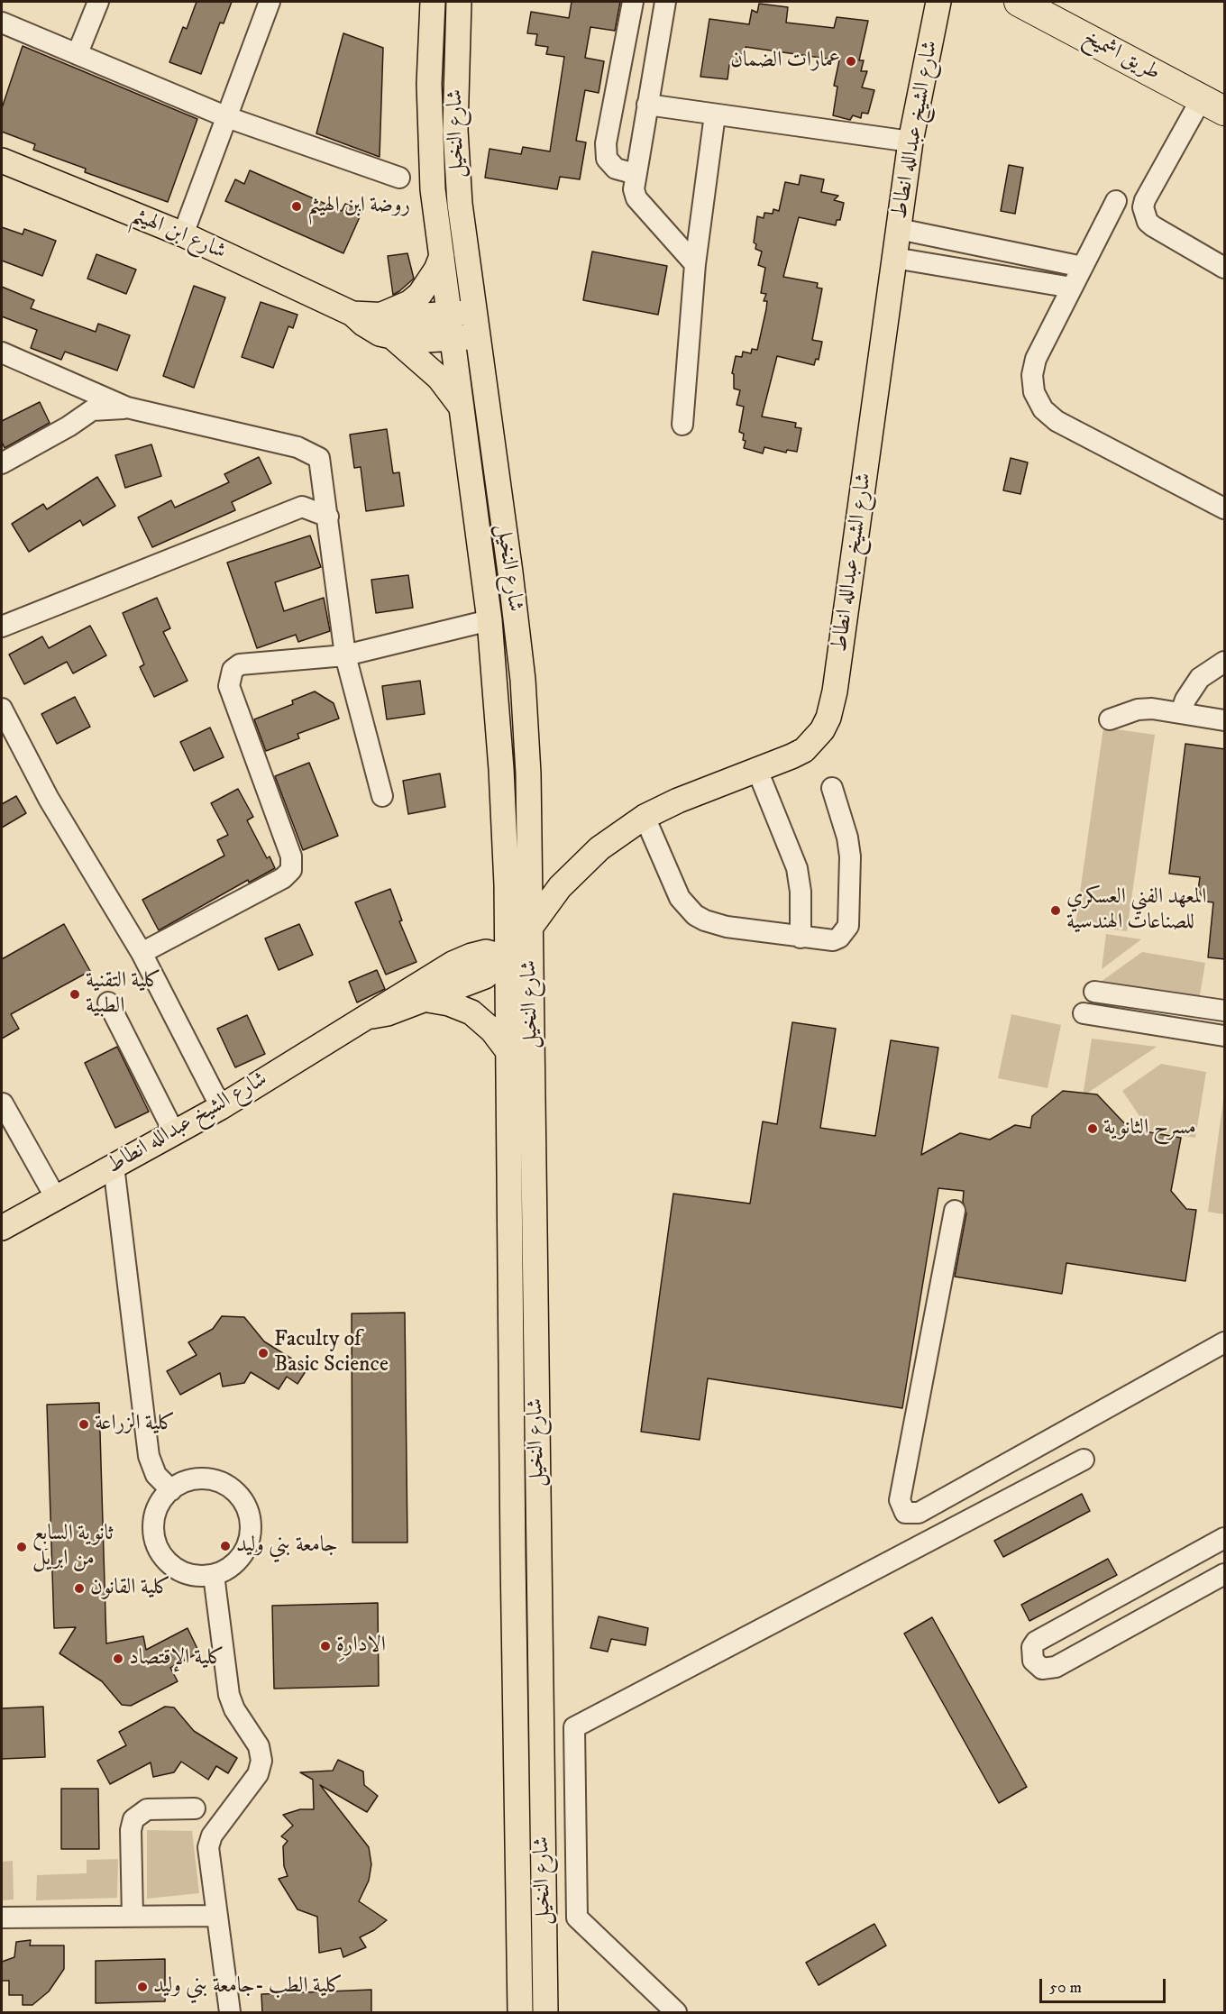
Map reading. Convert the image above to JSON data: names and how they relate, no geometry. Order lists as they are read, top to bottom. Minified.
{"streets":{"highway":["طريق اشميخ"],"main road":["شارع الشيخ عبدالله انطاط","شارع النخيل","شارع ابن الهيثم"]},"crossings":[["شارع الشيخ عبدالله انطاط","شارع النخيل"]],"places":["عمارات الضمان","روضة ابن الهيثم","المعهد الفني العسكري للصناعات الهندسية","كلية التقنية الطبية","مسرح الثانوية","Faculty of Basic Science","كلية الزراعة","جامعة بني وليد","ثانوية السابع من ابريل","كلية القانون","ِالادارة","كلية الإقتصاد","كلية الطب -جامعة بني وليد"],"scale_bar":"50 m"}
